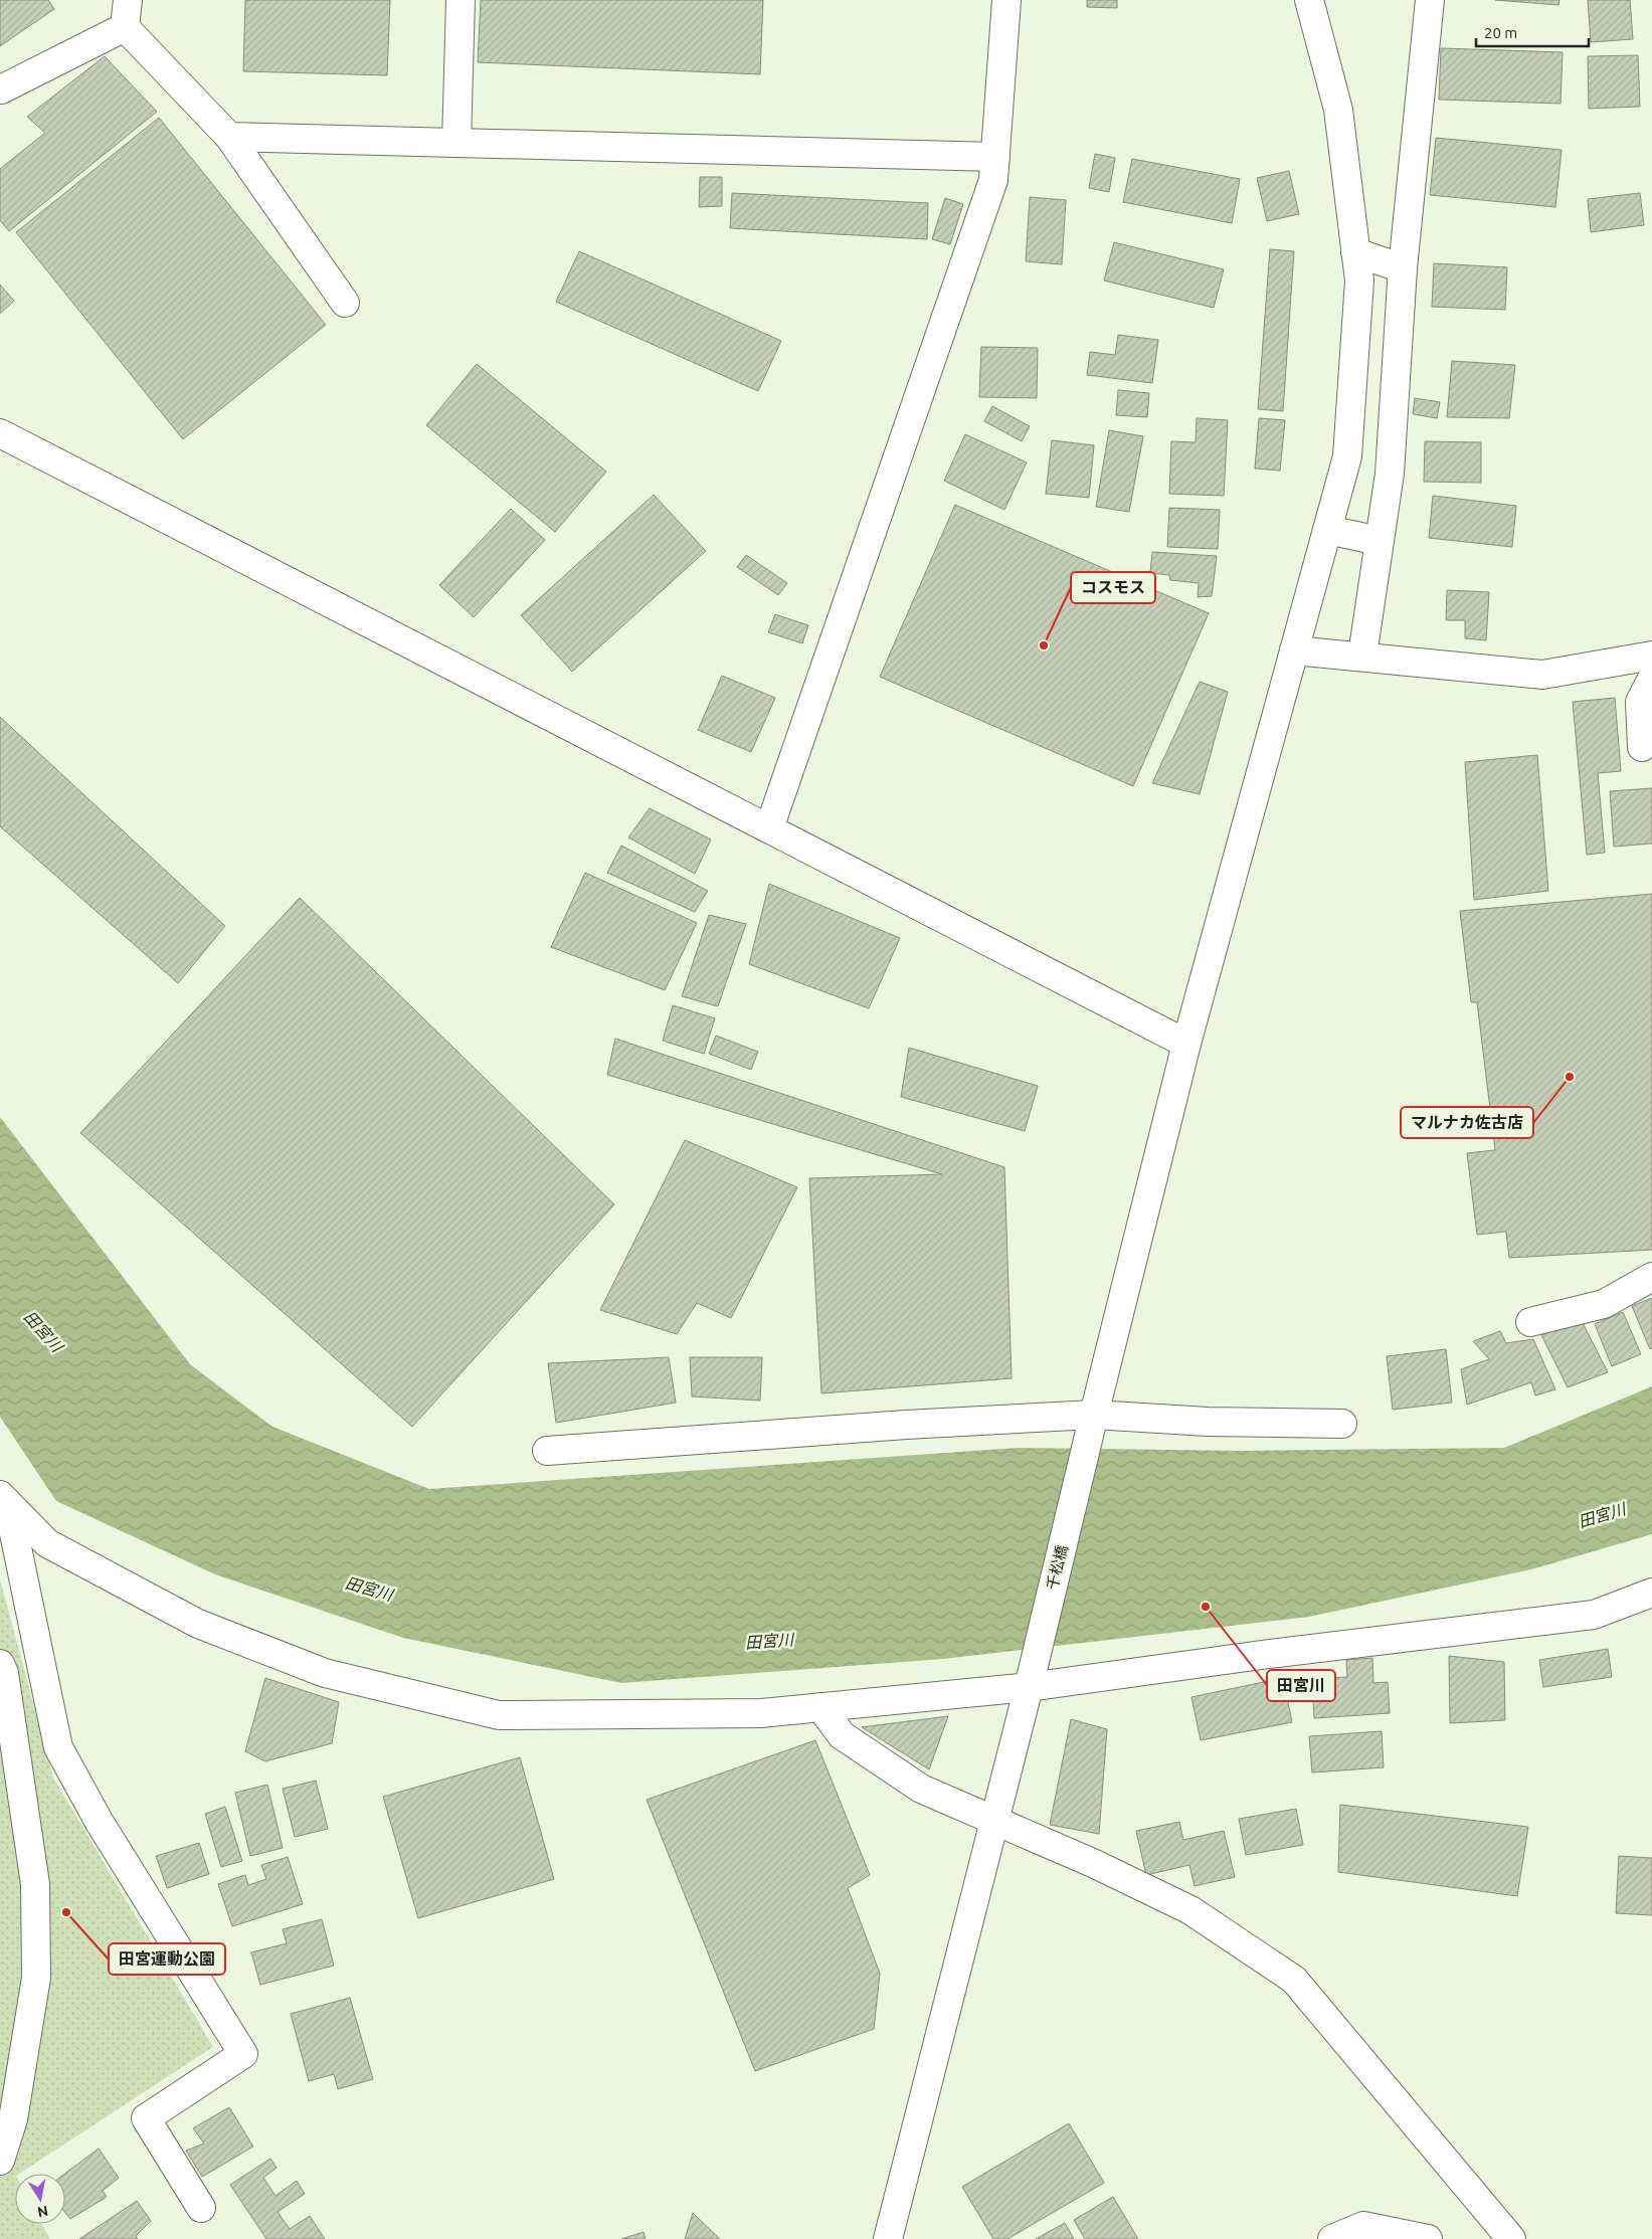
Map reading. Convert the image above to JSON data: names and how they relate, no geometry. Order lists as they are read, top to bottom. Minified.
{"streets":{"street":["千松橋"]},"water":["田宮川"],"places":["コスモス","マルナカ佐古店","田宮川","田宮運動公園"],"scale_bar":"20 m","north":"bottom"}
